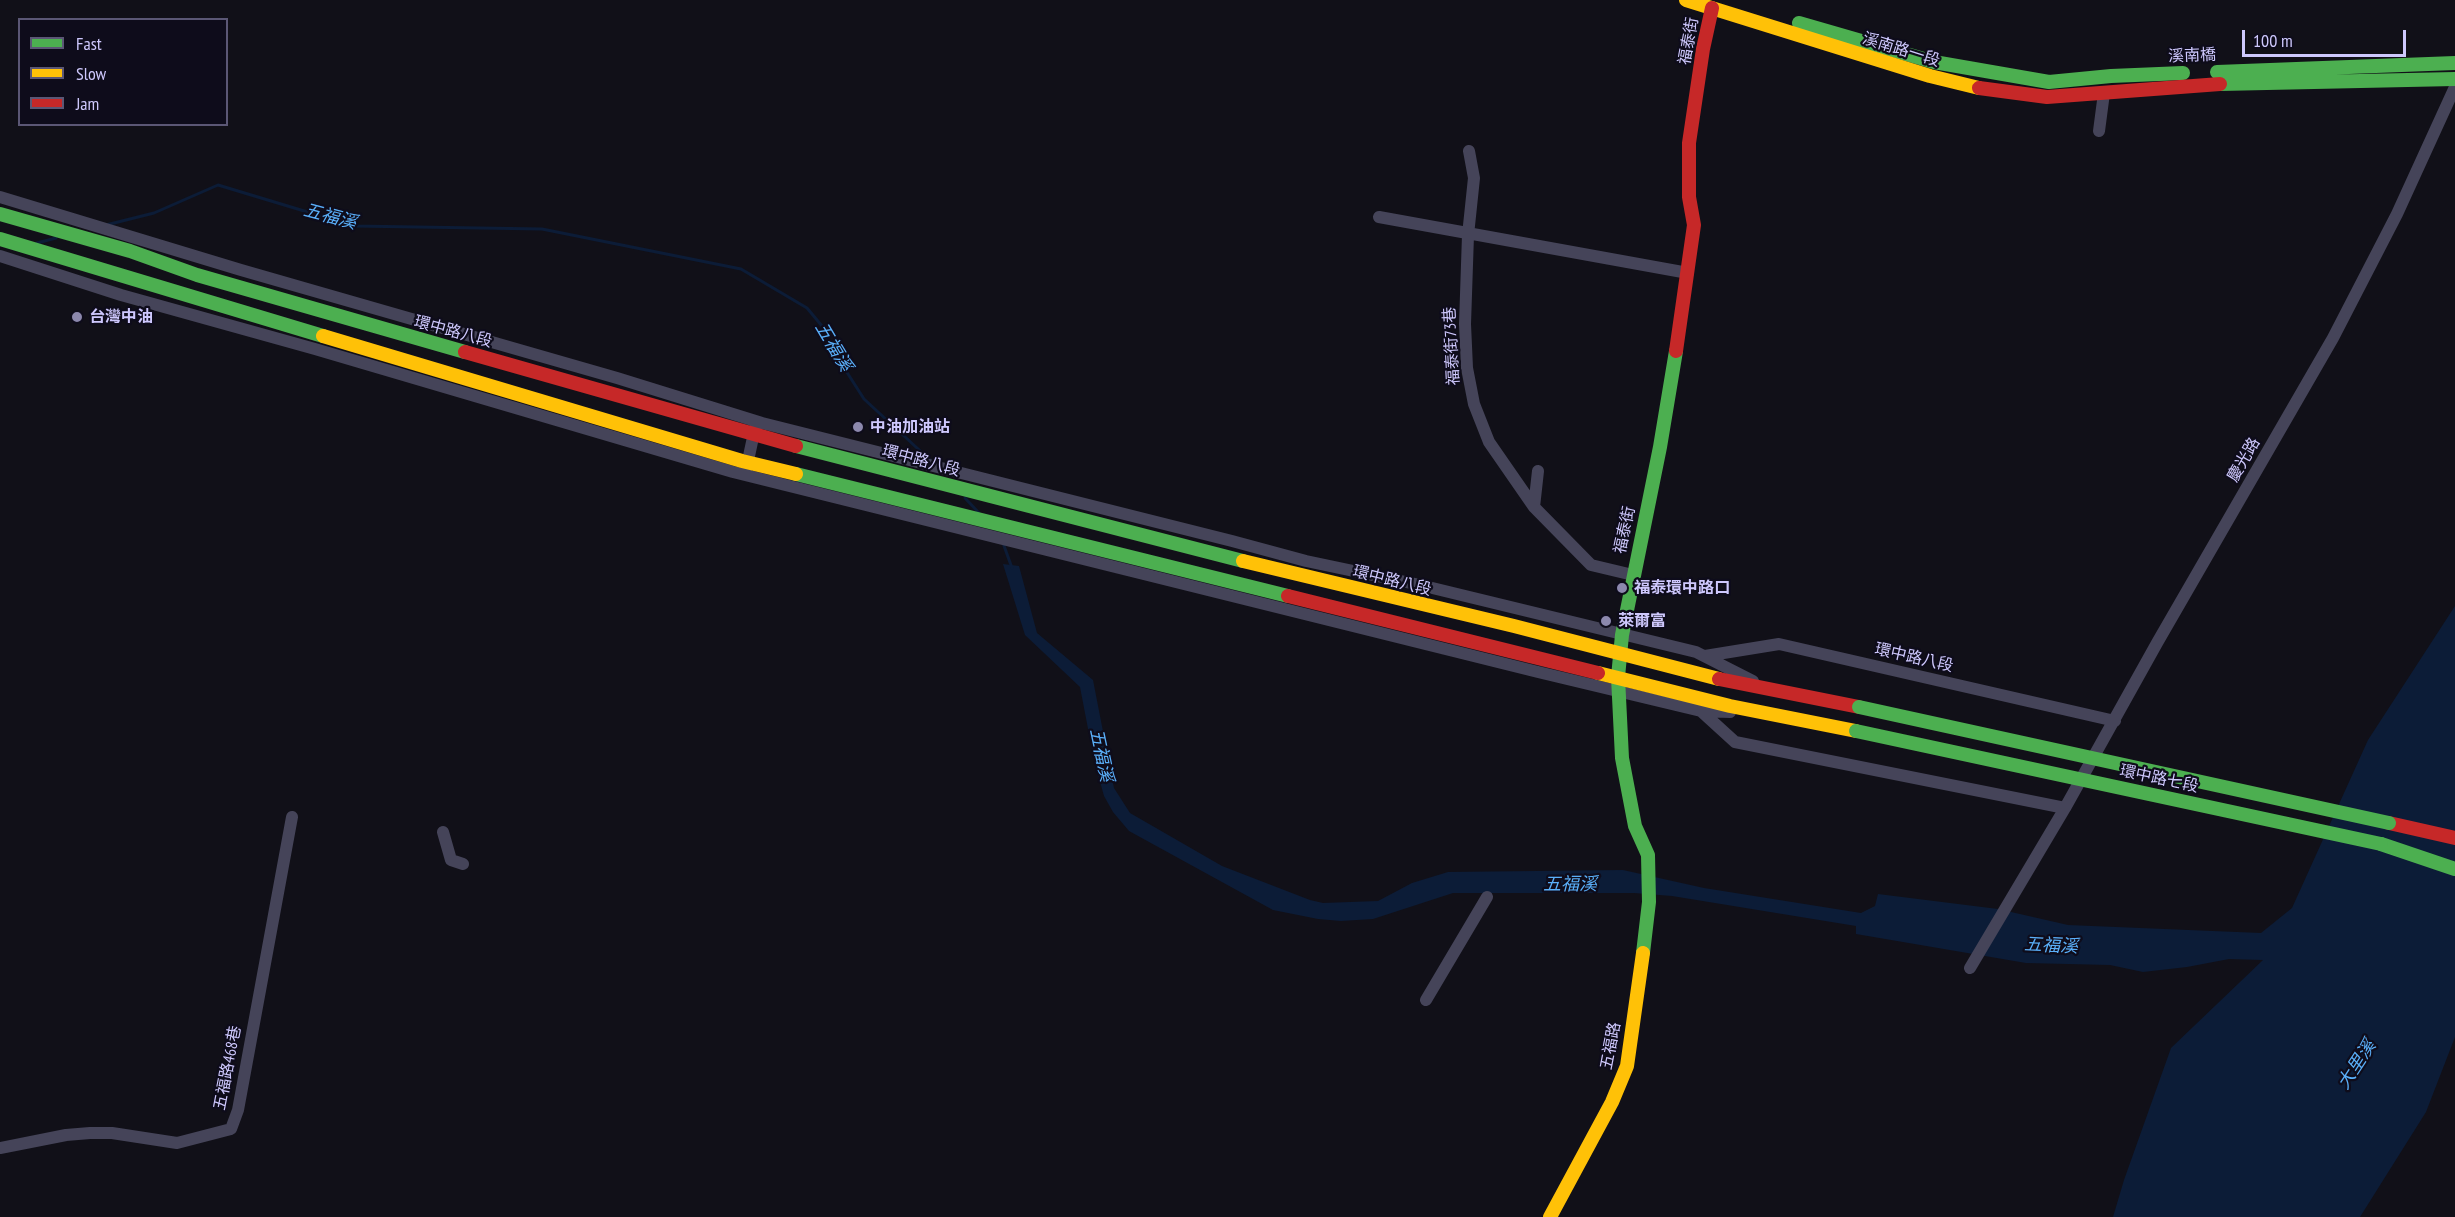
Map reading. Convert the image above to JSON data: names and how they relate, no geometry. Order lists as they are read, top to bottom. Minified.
{"streets":{"street":["福泰街","溪南路一段","溪南橋","環中路八段","福泰街73巷","慶光路","環中路七段","五福路","五福路468巷"]},"crossings":[["福泰街","溪南路一段"],["福泰街","環中路八段"],["福泰街","福泰街73巷"],["福泰街","五福路"],["溪南路一段","溪南橋"],["環中路八段","慶光路"],["環中路八段","環中路七段"]],"water":["五福溪","大里溪"],"places":["台灣中油","中油加油站","福泰環中路口","萊爾富"],"legend":["Fast","Slow","Jam"],"scale_bar":"100 m"}
